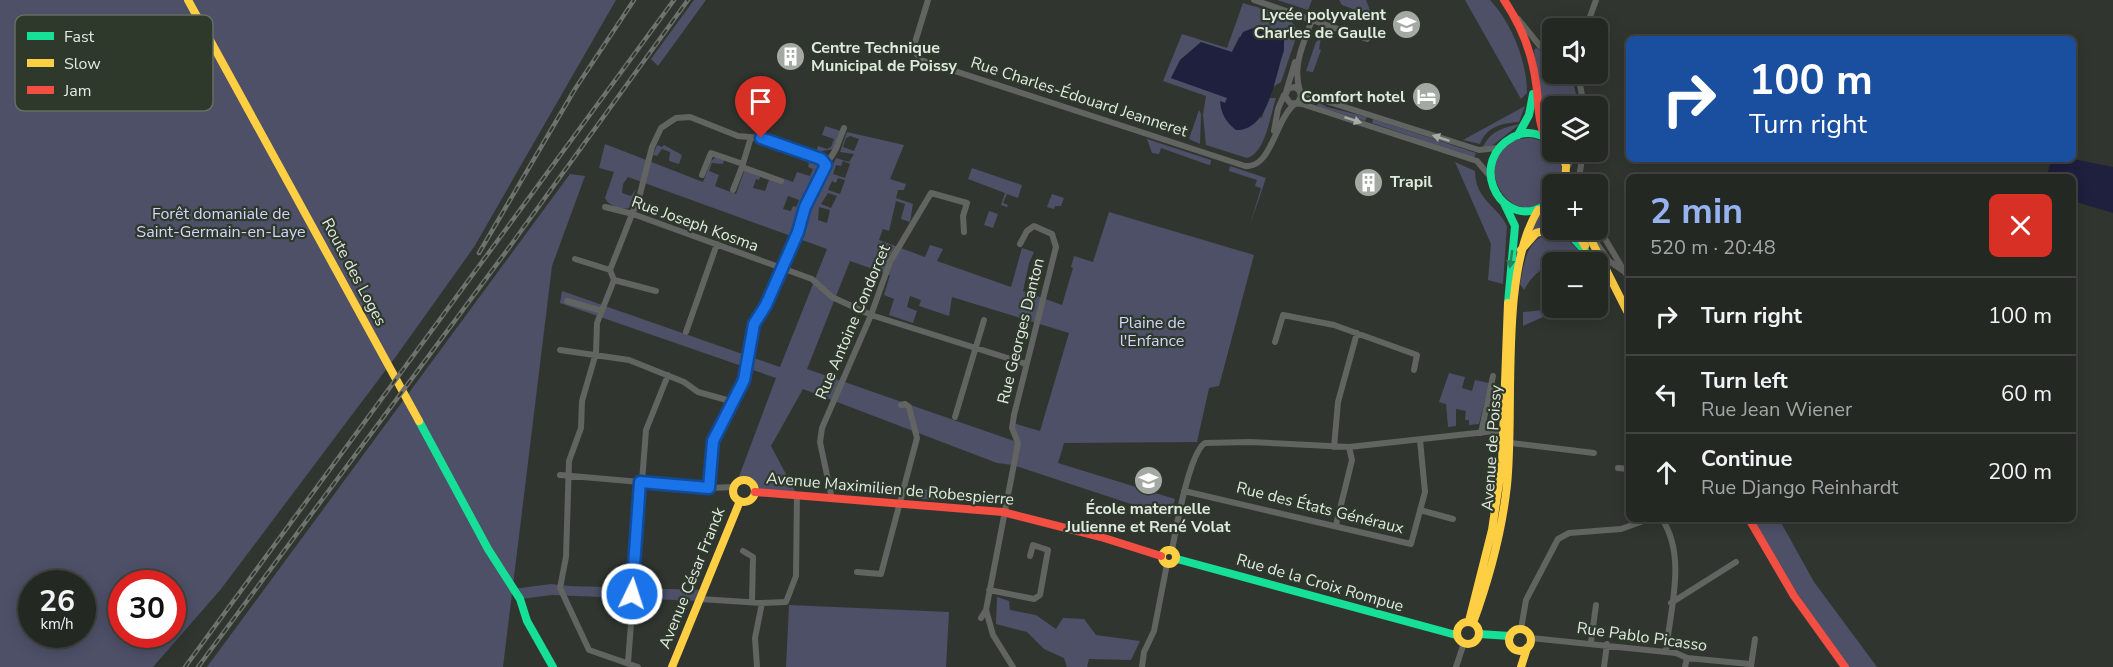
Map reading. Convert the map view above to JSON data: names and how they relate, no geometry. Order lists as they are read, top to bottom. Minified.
{"streets":{"street":["Rue Charles-Édouard Jeanneret","Rue Joseph Kosma","Route des Loges","Rue Antoine Condorcet","Rue Georges Danton","Avenue de Poissy","Avenue Maximilien de Robespierre","Rue des États Généraux","Avenue César Franck","Rue de la Croix Rompue","Rue Pablo Picasso"]},"crossings":[["Rue Joseph Kosma","Rue Antoine Condorcet"],["Rue Joseph Kosma","Rue Georges Danton"],["Rue Antoine Condorcet","Avenue Maximilien de Robespierre"],["Rue Georges Danton","Avenue Maximilien de Robespierre"],["Avenue de Poissy","Rue de la Croix Rompue"],["Avenue Maximilien de Robespierre","Avenue César Franck"],["Avenue Maximilien de Robespierre","Rue de la Croix Rompue"]],"parks":["Forêt domaniale de Saint-Germain-en-Laye","Plaine de l'Enfance"],"places":{"school or university":["Lycée polyvalent Charles de Gaulle","École maternelle Julienne et René Volat"],"building":["Centre Technique Municipal de Poissy","Trapil"],"hotel":["Comfort hotel"]},"legend":["Fast","Slow","Jam"],"page":{"map_buttons":["+","−"],"turn":["100 m","Turn right"],"heading":["2 min","520 m · 20:48"],"list":[{"name":"Turn right","value":"100 m"},{"name":"Turn left","note":"Rue Jean Wiener","value":"60 m"},{"name":"Continue","note":"Rue Django Reinhardt","value":"200 m"}],"speed":"26 km/h","limit":"30"}}
